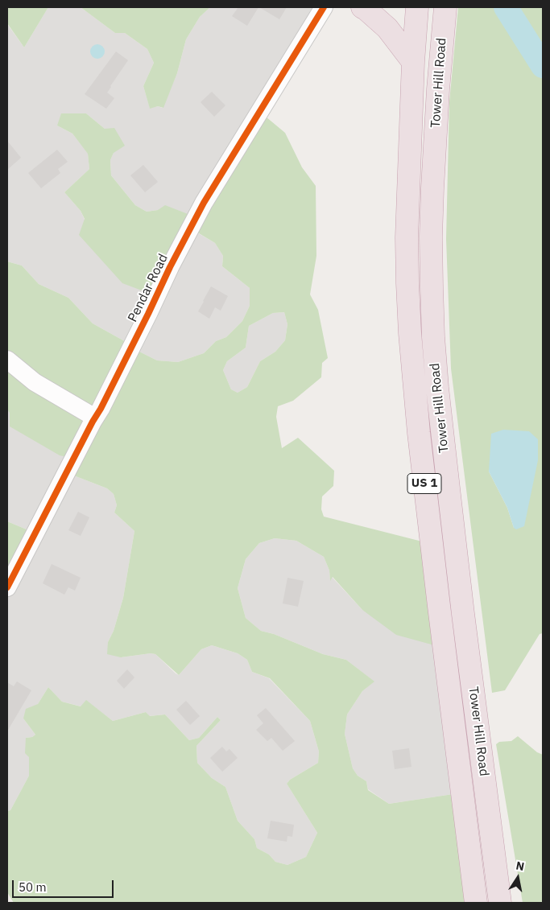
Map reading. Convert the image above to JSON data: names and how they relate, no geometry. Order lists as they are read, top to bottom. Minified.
{"streets":{"highway":["Tower Hill Road","US 1"],"street":["Pendar Road"]},"scale_bar":"50 m","north":"top"}
